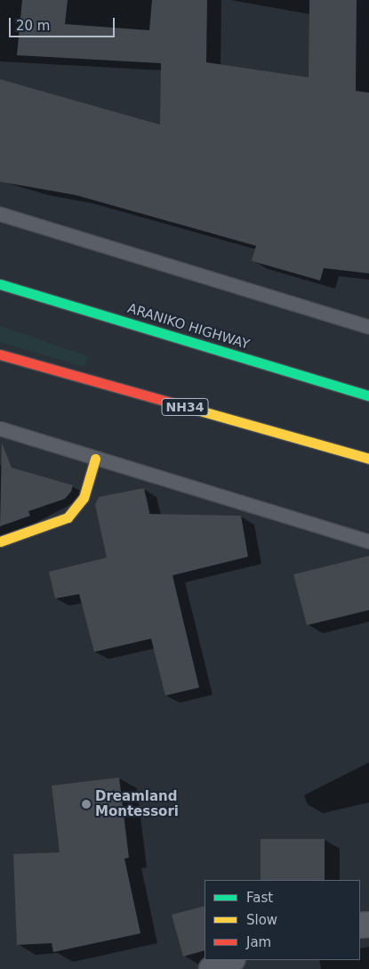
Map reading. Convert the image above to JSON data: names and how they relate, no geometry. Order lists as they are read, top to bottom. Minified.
{"streets":{"main road":["ARANIKO HIGHWAY","NH34"]},"places":["Dreamland Montessori"],"legend":["Fast","Slow","Jam"],"scale_bar":"20 m"}
